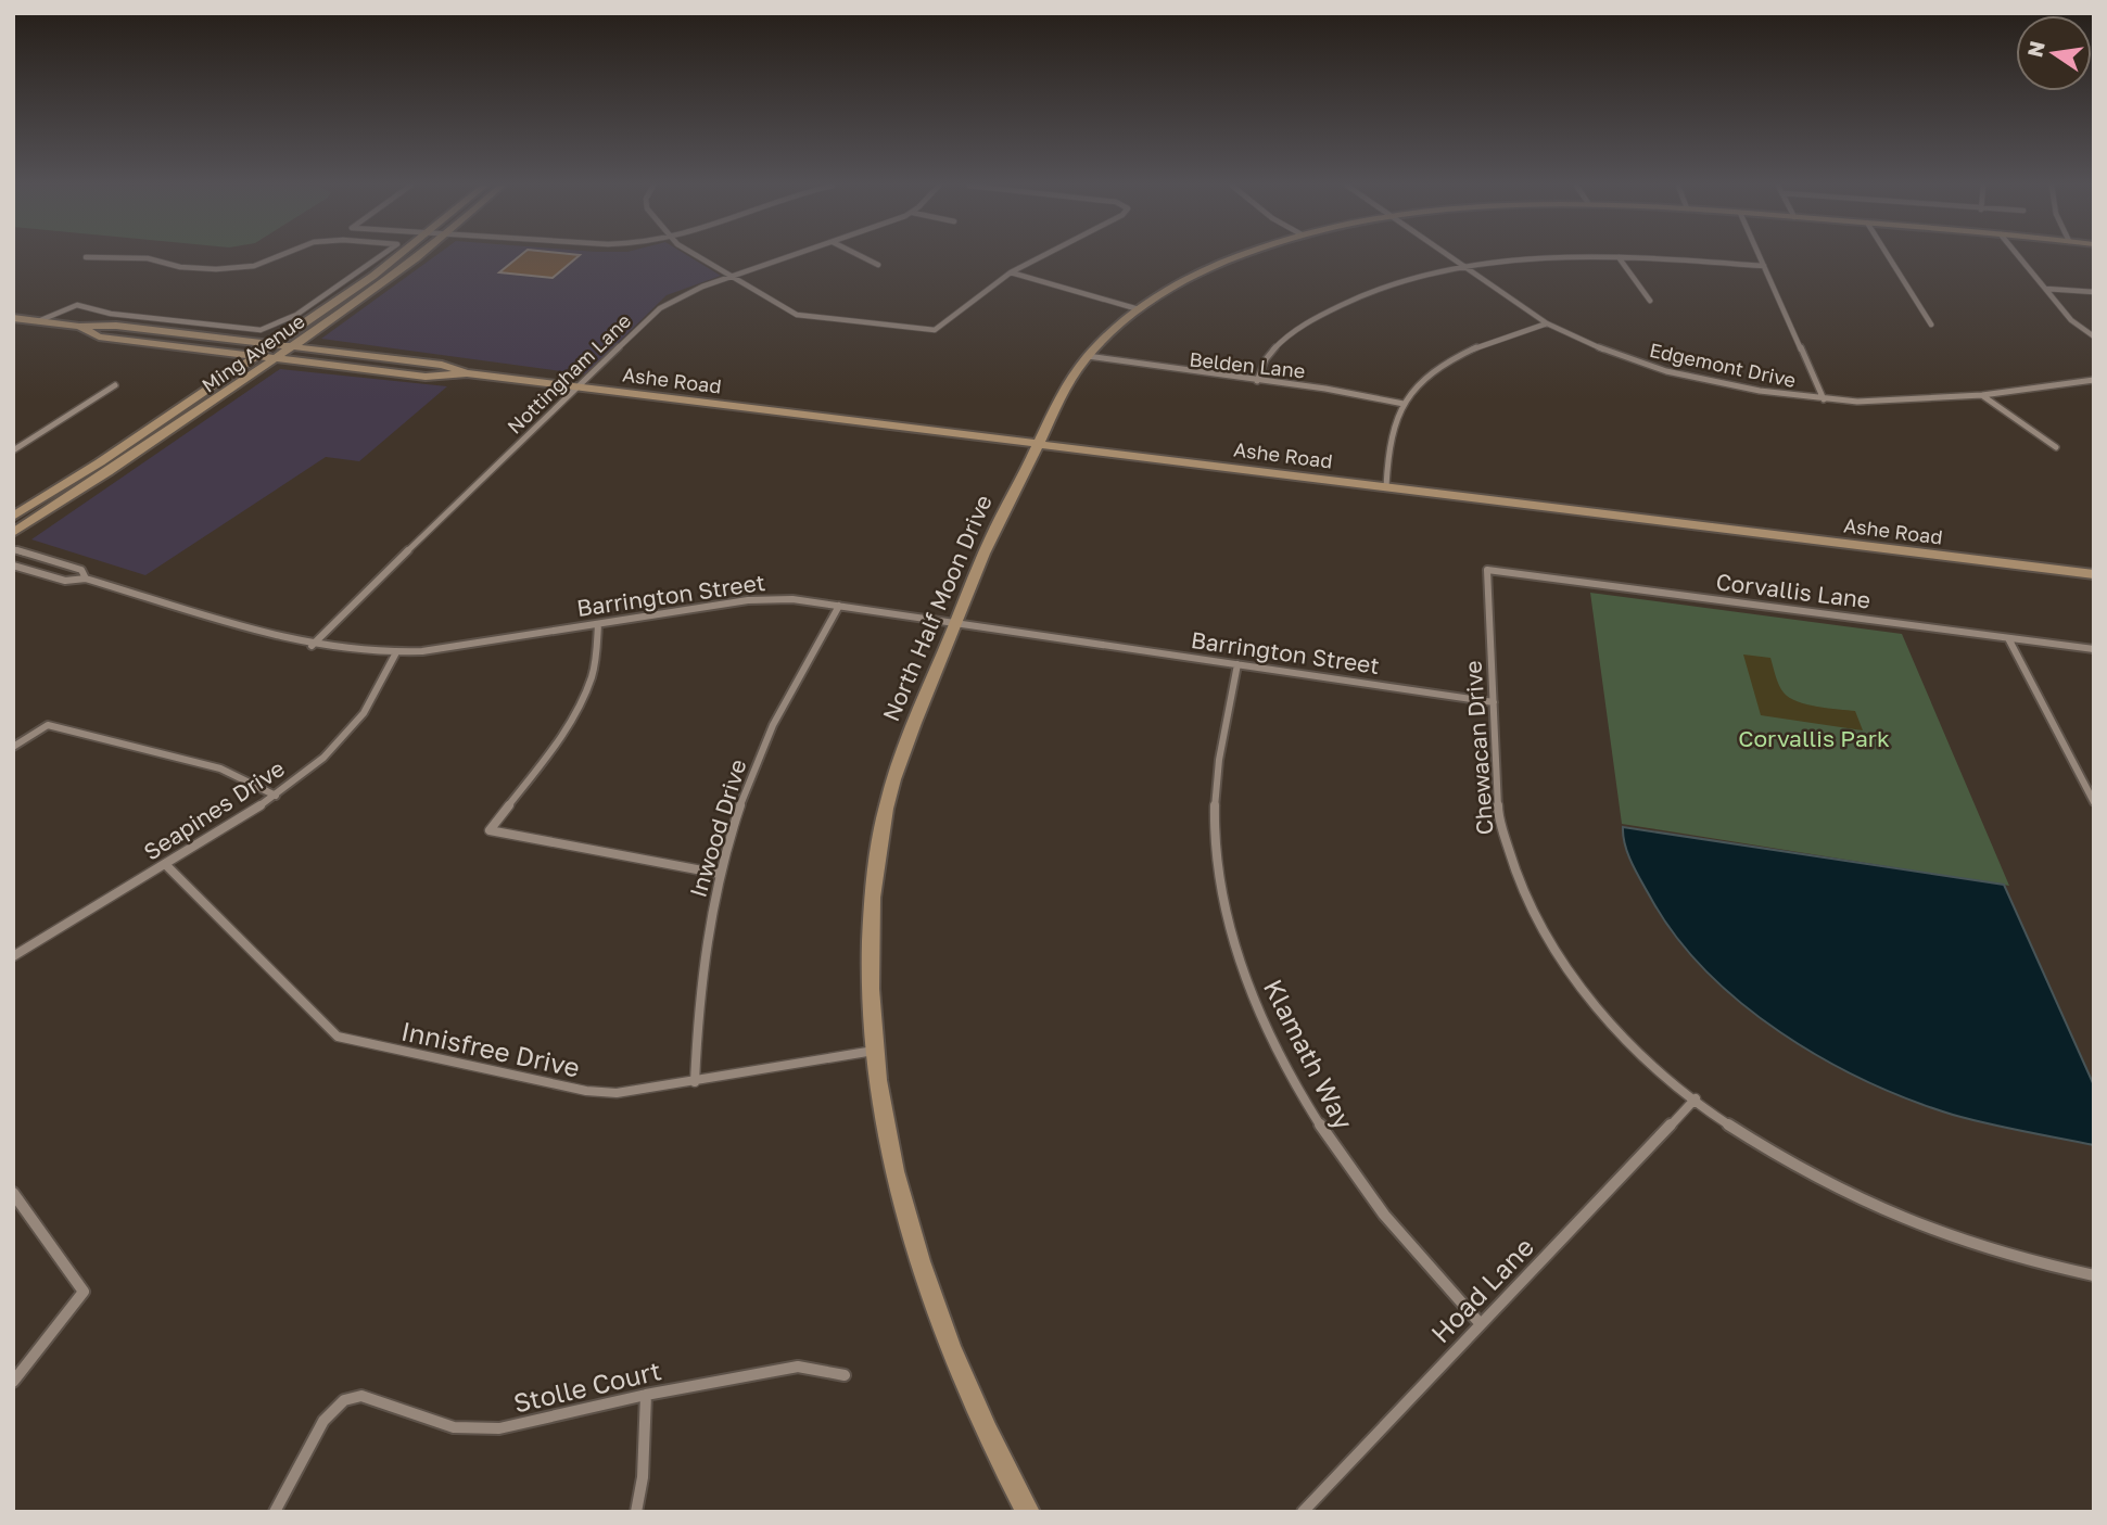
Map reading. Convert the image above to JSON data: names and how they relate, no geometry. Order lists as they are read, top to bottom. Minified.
{"streets":{"street":["Ming Avenue","Belden Lane","Edgemont Drive","Nottingham Lane","Ashe Road","Corvallis Lane","Barrington Street","North Half Moon Drive","Chewacan Drive","Seapines Drive","Inwood Drive","Innisfree Drive","Klamath Way","Hoad Lane","Stolle Court"]},"crossings":[["Ming Avenue","Ashe Road"],["Belden Lane","North Half Moon Drive"],["Nottingham Lane","Ashe Road"],["Nottingham Lane","Barrington Street"],["Ashe Road","North Half Moon Drive"],["Corvallis Lane","Chewacan Drive"],["Barrington Street","North Half Moon Drive"],["Barrington Street","Chewacan Drive"],["Barrington Street","Seapines Drive"],["Barrington Street","Inwood Drive"],["Barrington Street","Klamath Way"],["North Half Moon Drive","Innisfree Drive"],["Chewacan Drive","Hoad Lane"],["Seapines Drive","Innisfree Drive"],["Inwood Drive","Innisfree Drive"],["Klamath Way","Hoad Lane"]],"parks":["Corvallis Park"],"north":"left"}
